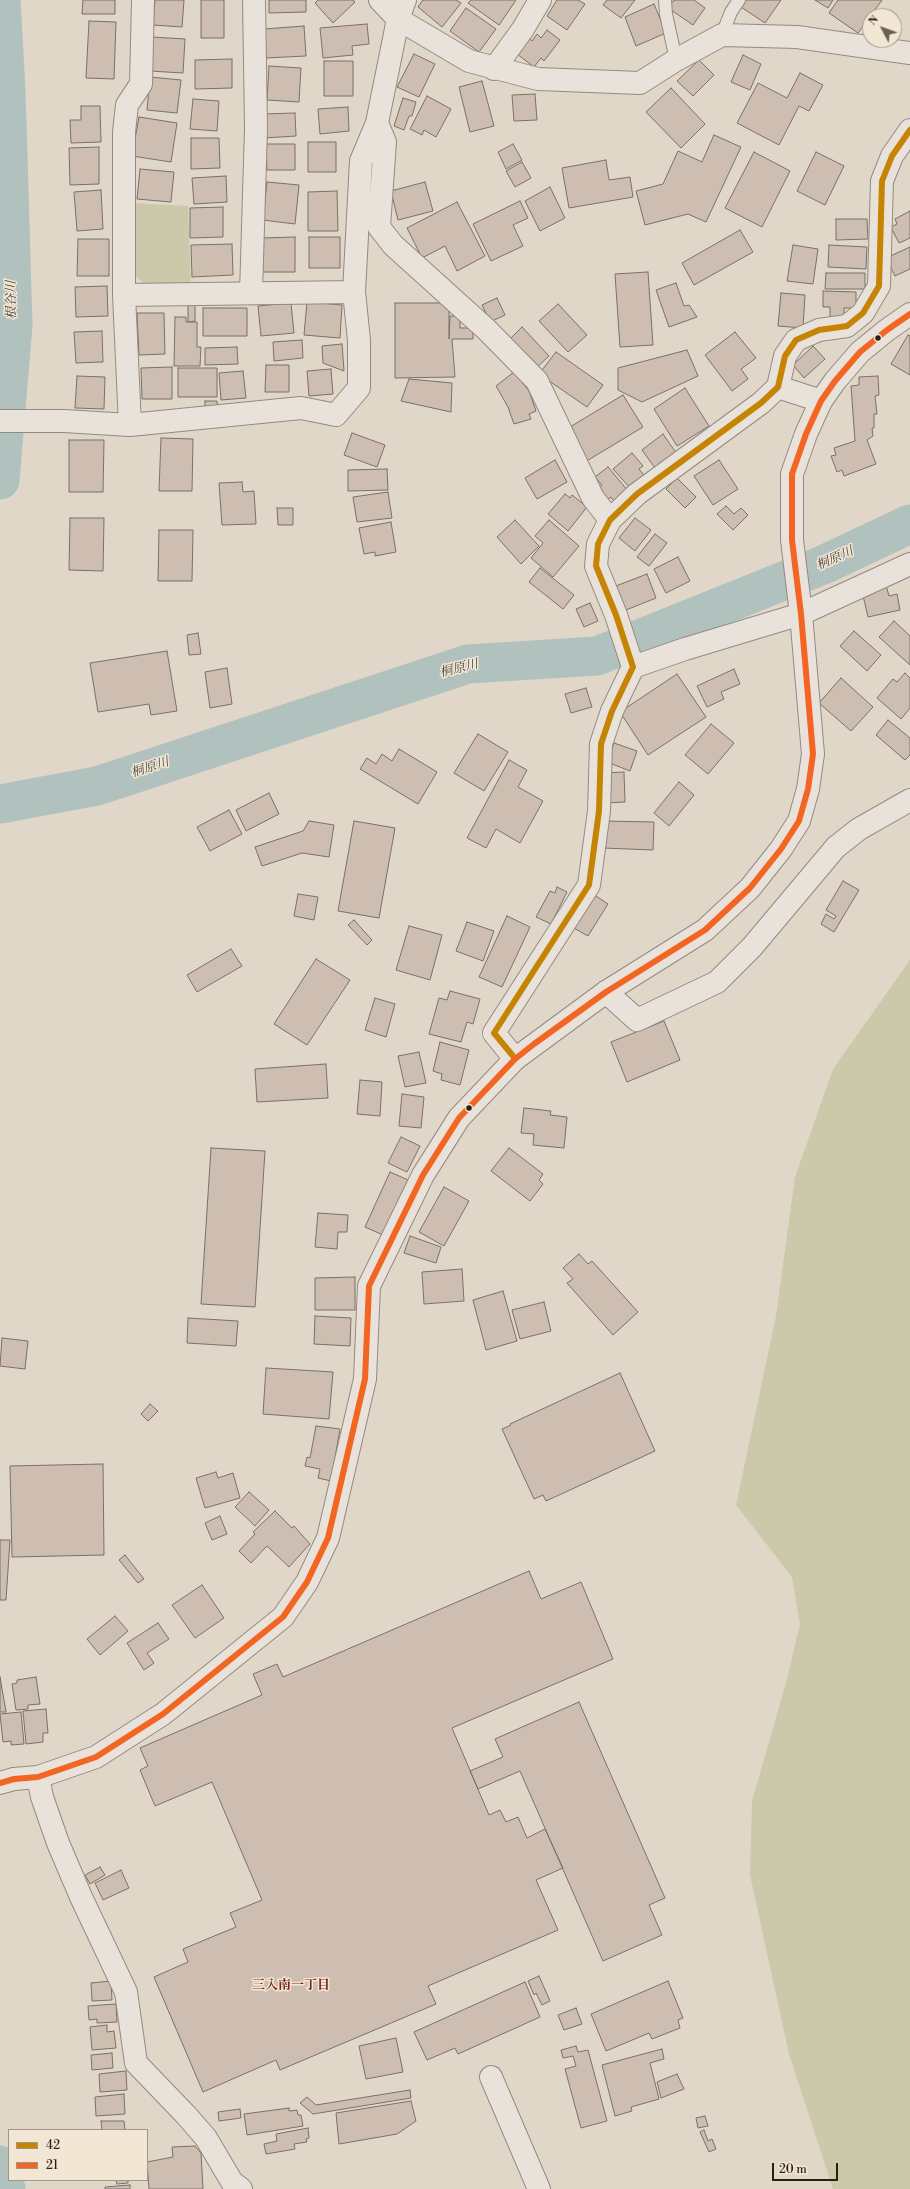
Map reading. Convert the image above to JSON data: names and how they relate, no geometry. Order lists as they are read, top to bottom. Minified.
{"districts":["三入南一丁目"],"water":["根谷川","桐原川"],"lines":["transit line 42","transit line 21"],"legend":["42","21"],"scale_bar":"20 m","north":"top left"}
